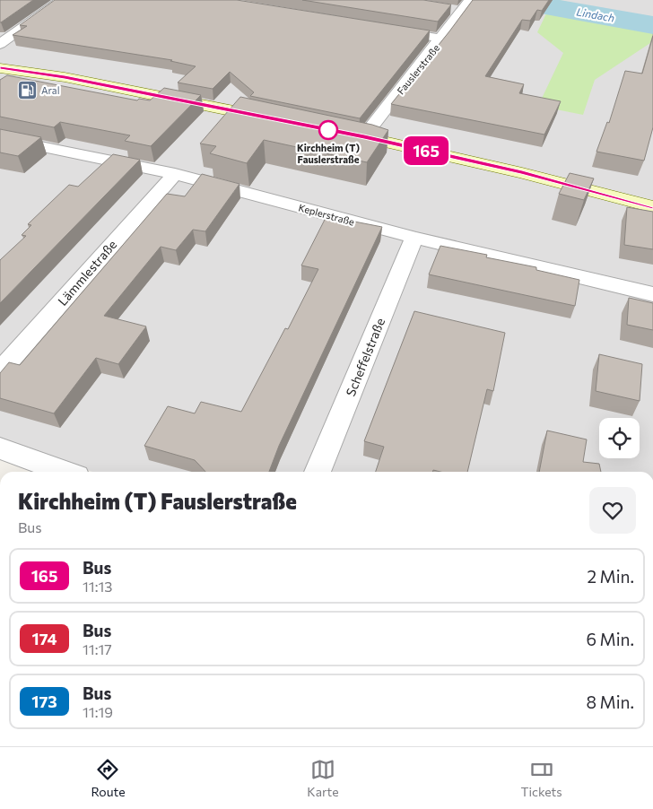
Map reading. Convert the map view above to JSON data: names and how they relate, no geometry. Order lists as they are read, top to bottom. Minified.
{"streets":{"street":["Fauslerstraße","Keplerstraße","Lämmlestraße","Scheffelstraße"]},"crossings":[["Keplerstraße","Lämmlestraße"],["Keplerstraße","Scheffelstraße"]],"water":["Lindach"],"places":{"fuel station":["Aral"],"other":["Kirchheim (T) Fauslerstraße"]},"lines":["bus line 165"],"page":{"on_map":"165","heading":["Kirchheim (T) Fauslerstraße","Bus"],"list":[{"mark":"165","name":"Bus","note":"11:13","value":"2 Min."},{"mark":"174","name":"Bus","note":"11:17","value":"6 Min."},{"mark":"173","name":"Bus","note":"11:19","value":"8 Min."}],"tabs":["Route","Karte","Tickets"]}}
